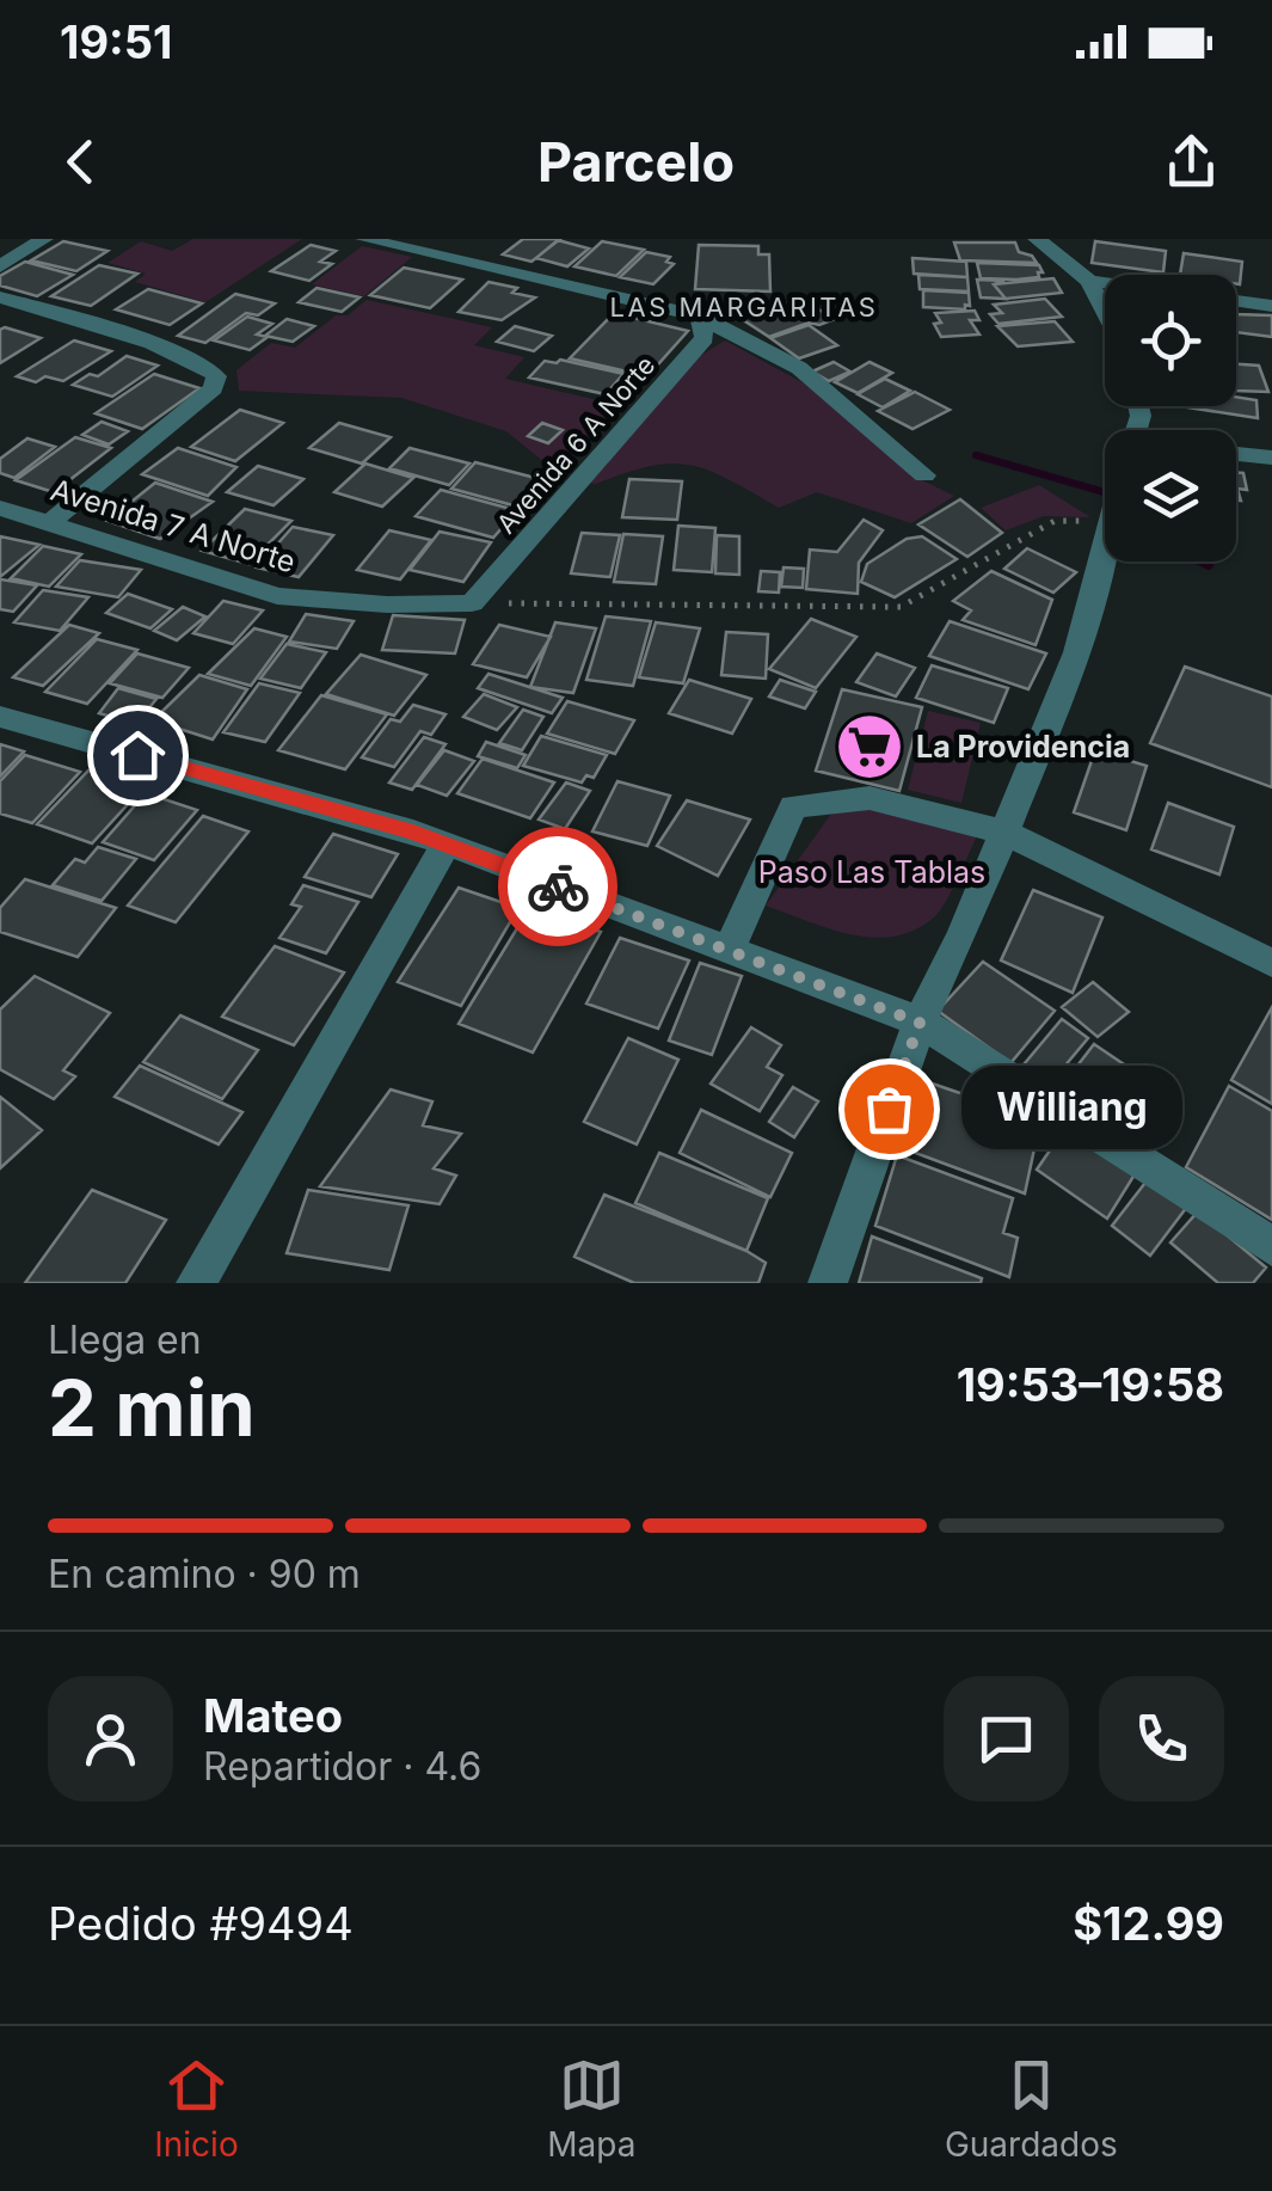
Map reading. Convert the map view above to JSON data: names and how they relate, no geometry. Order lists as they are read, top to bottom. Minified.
{"streets":{"street":["Avenida 6 A Norte","Avenida 7 A Norte"]},"crossings":[["Avenida 6 A Norte","Avenida 7 A Norte"]],"districts":["LAS MARGARITAS"],"parks":["Paso Las Tablas"],"places":{"supermarket":["La Providencia"],"other":["Williang"]},"page":{"status":"19:51","header":"Parcelo","bubble":"Williang","heading":["2 min","Llega en","19:53–19:58"],"panel":["Mateo","Repartidor · 4.6","Pedido #9494","$12.99"],"bar":"En camino · 90 m","tabs":["Inicio","Mapa","Guardados"]}}
